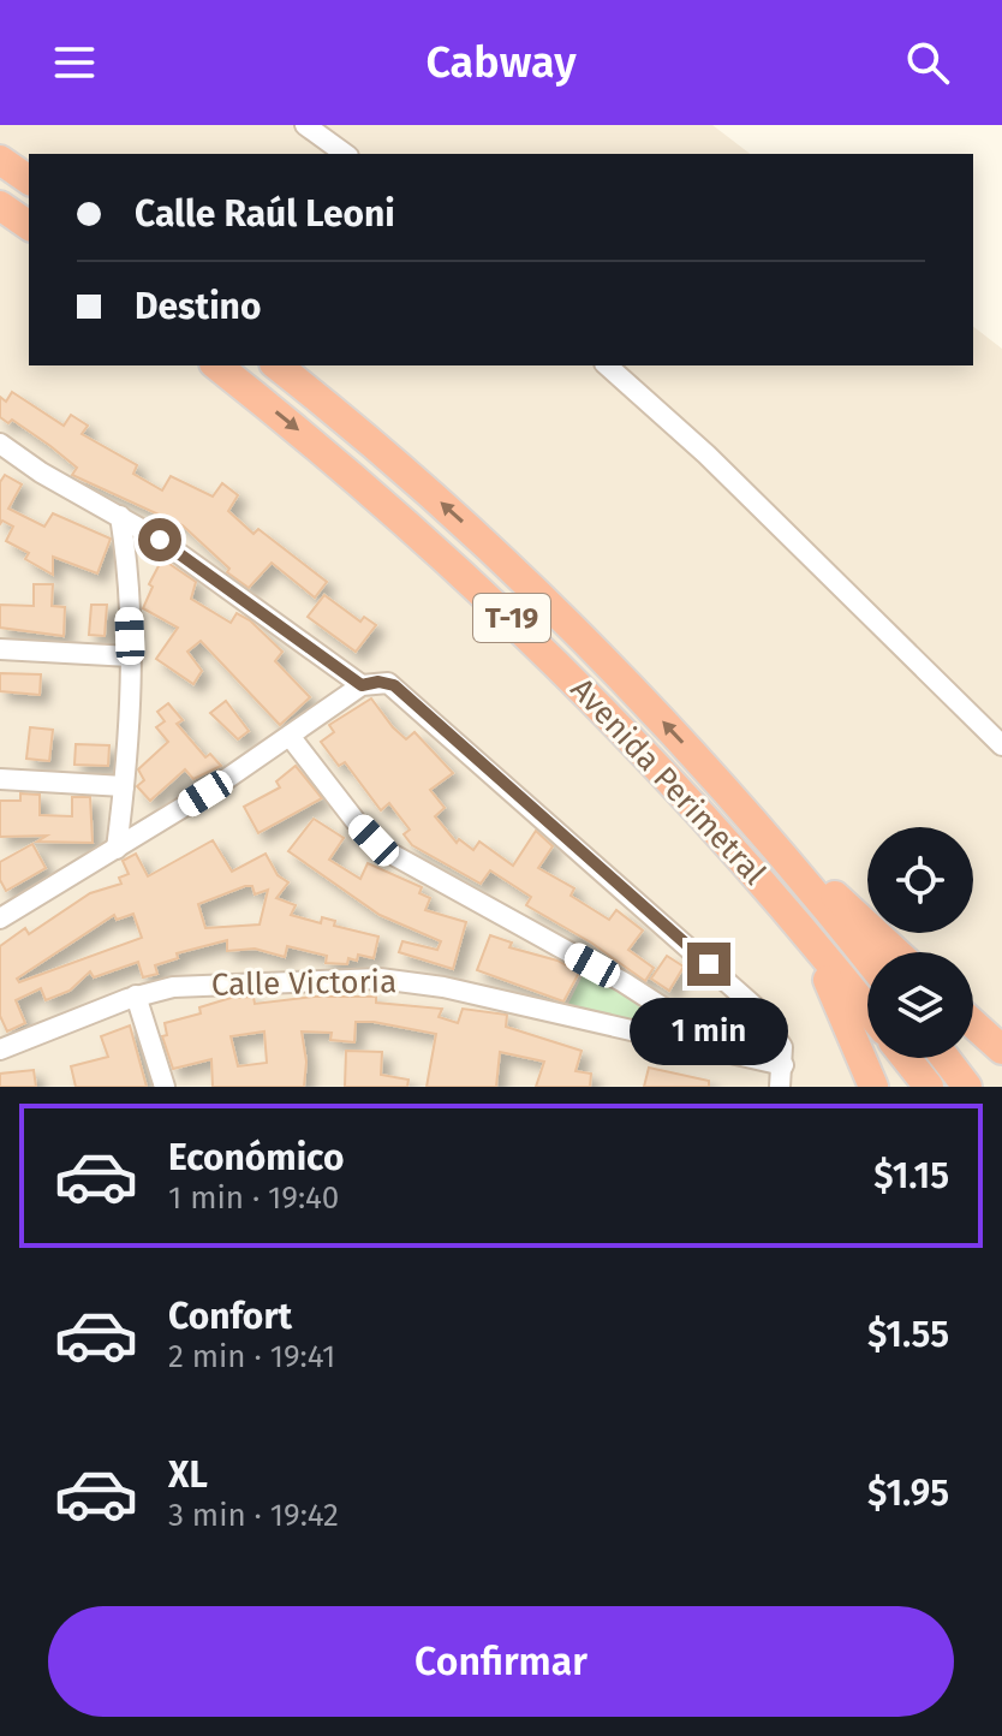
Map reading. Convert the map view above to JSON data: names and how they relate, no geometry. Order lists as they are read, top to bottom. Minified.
{"streets":{"highway":["T-19","Avenida Perimetral"],"street":["Calle Victoria"]},"page":{"header":"Cabway","banner":["Calle Raúl Leoni","Destino"],"bubble":"1 min","list":[{"name":"Económico","note":"1 min · 19:40","value":"$1.15"},{"name":"Confort","note":"2 min · 19:41","value":"$1.55"},{"name":"XL","note":"3 min · 19:42","value":"$1.95"}],"buttons":"Confirmar"}}
